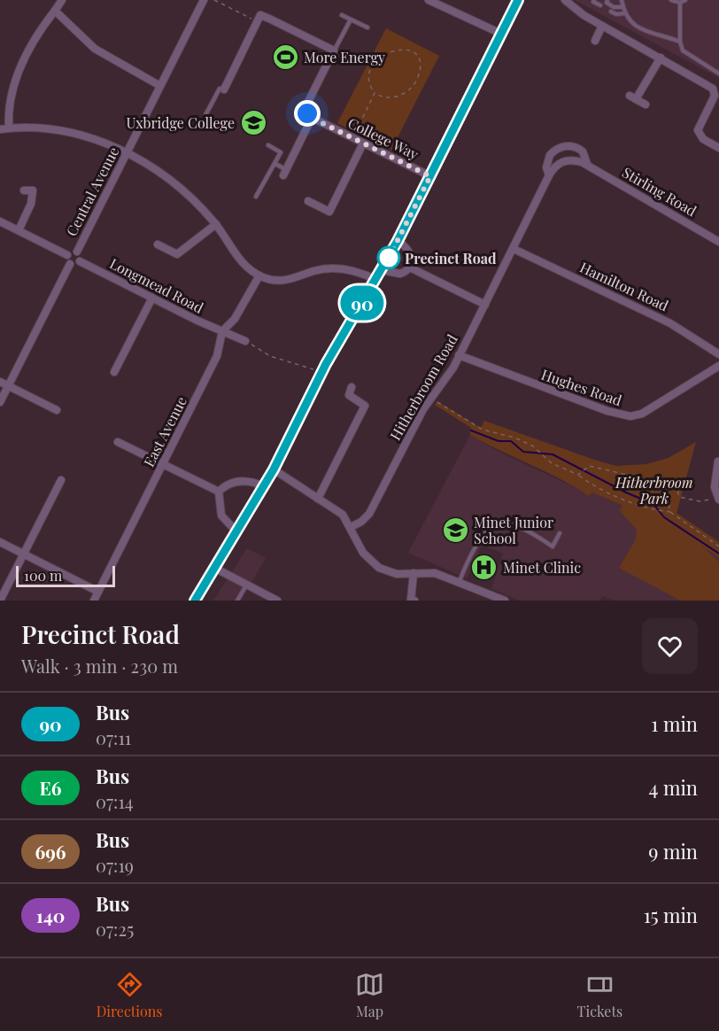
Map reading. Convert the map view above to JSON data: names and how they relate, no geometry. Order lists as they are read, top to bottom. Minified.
{"streets":{"street":["College Way","Central Avenue","Stirling Road","Longmead Road","Hamilton Road","Hitherbroom Road","Hughes Road","East Avenue"]},"crossings":[["Central Avenue","Longmead Road"],["Stirling Road","Hitherbroom Road"],["Longmead Road","East Avenue"],["Hamilton Road","Hitherbroom Road"],["Hitherbroom Road","Hughes Road"]],"parks":["Hitherbroom Park"],"places":{"sports":["More Energy"],"school or university":["Uxbridge College","Minet Junior School"],"other":["Precinct Road"],"hospital":["Minet Clinic"]},"lines":["bus line 90"],"scale_bar":"100 m","page":{"on_map":"90","scale":"100 m","heading":["Precinct Road","Walk · 3 min · 230 m"],"list":[{"mark":"90","name":"Bus","note":"07:11","value":"1 min"},{"mark":"E6","name":"Bus","note":"07:14","value":"4 min"},{"mark":"696","name":"Bus","note":"07:19","value":"9 min"},{"mark":"140","name":"Bus","note":"07:25","value":"15 min"}],"tabs":["Directions","Map","Tickets"]}}
